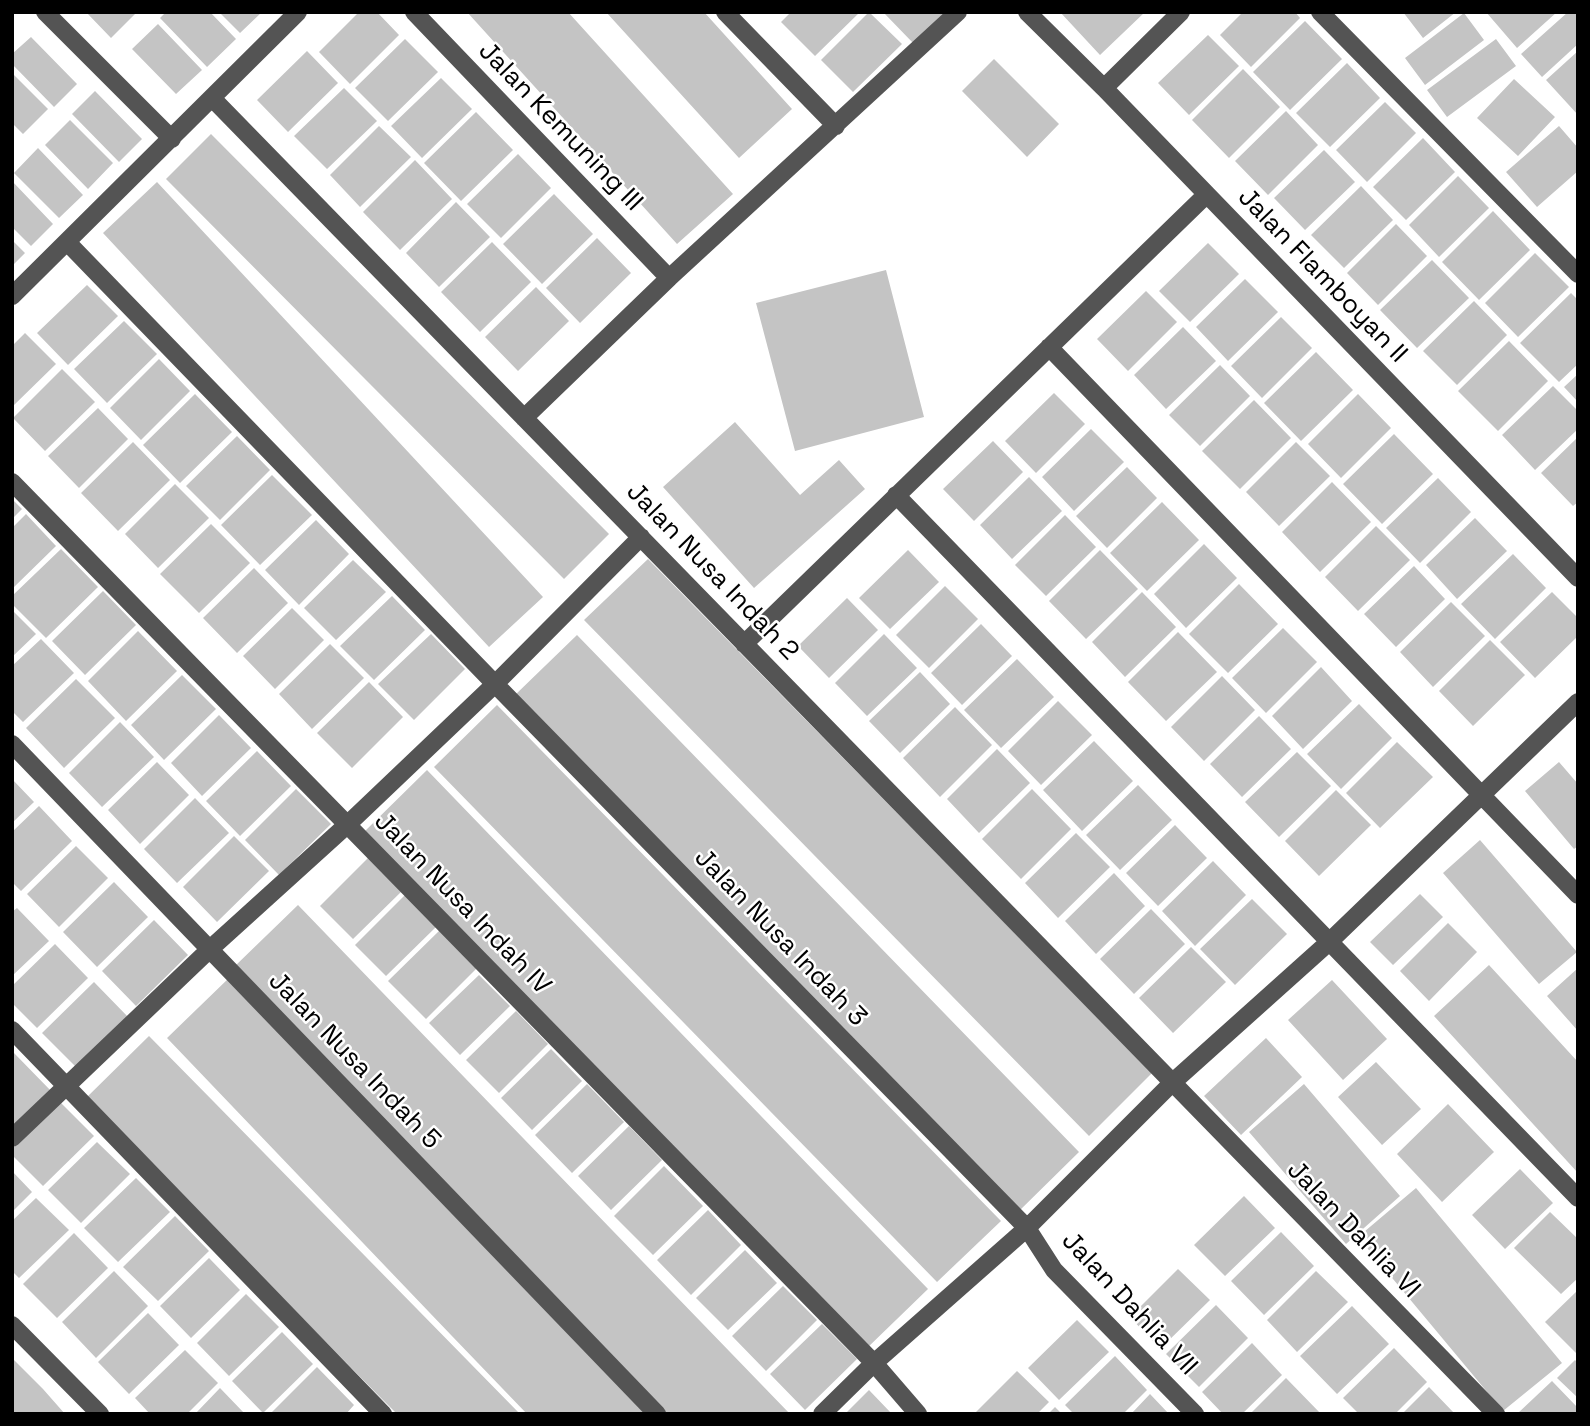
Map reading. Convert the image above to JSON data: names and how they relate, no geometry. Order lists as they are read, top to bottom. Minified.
{"streets":{"street":["Jalan Kemuning III","Jalan Flamboyan II","Jalan Nusa Indah 2","Jalan Nusa Indah IV","Jalan Nusa Indah 3","Jalan Nusa Indah 5","Jalan Dahlia VI","Jalan Dahlia VII"]},"crossings":[["Jalan Nusa Indah 2","Jalan Dahlia VI"],["Jalan Nusa Indah 3","Jalan Dahlia VII"]]}
